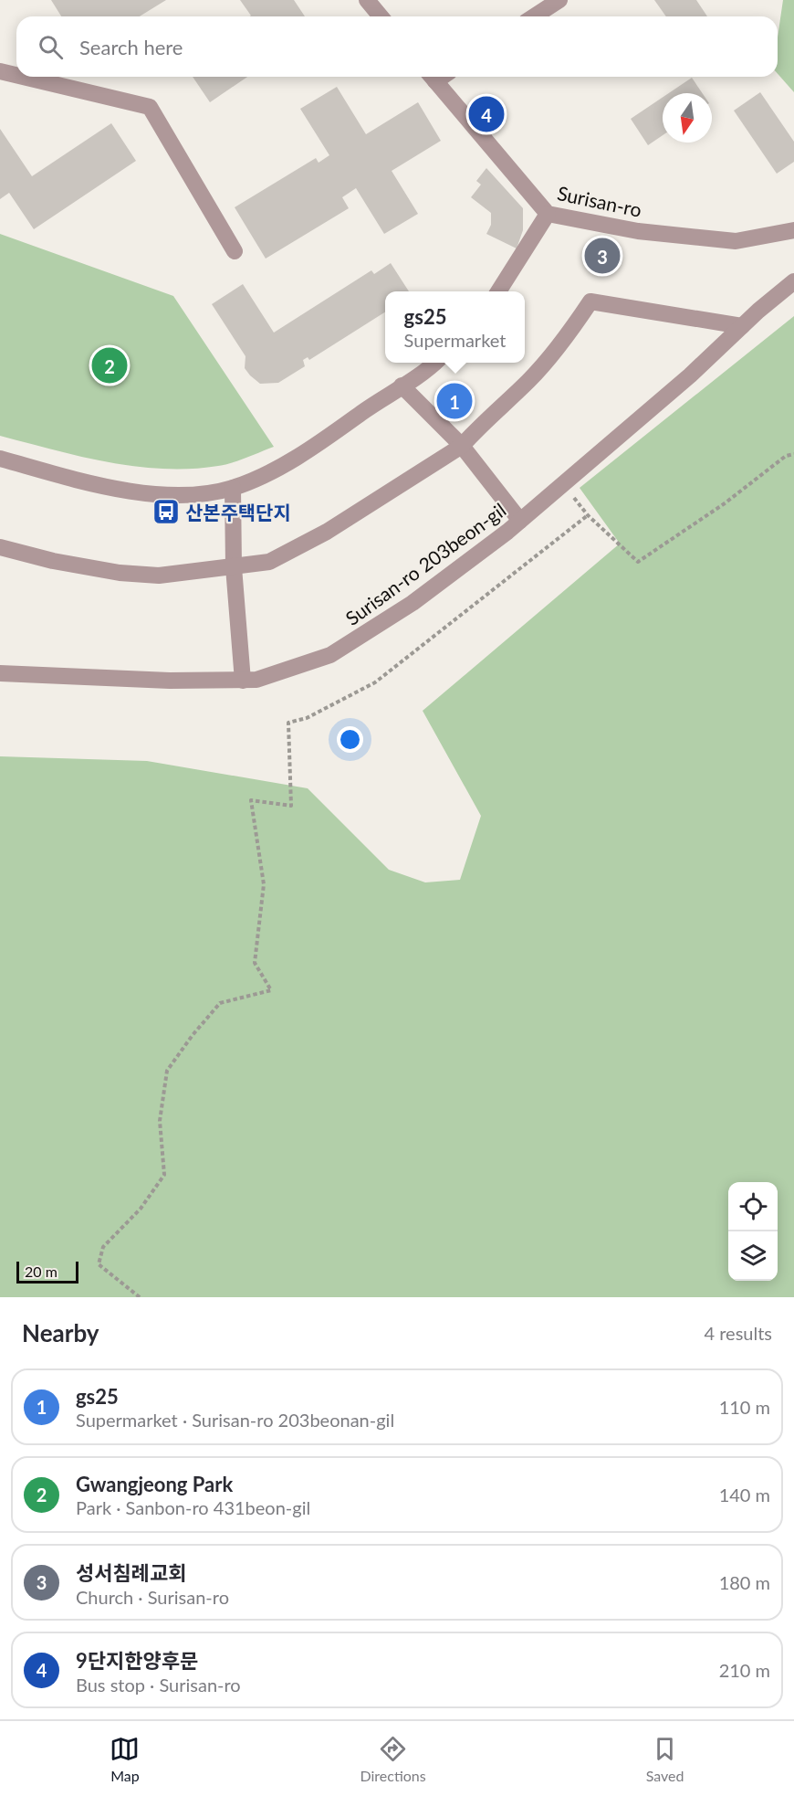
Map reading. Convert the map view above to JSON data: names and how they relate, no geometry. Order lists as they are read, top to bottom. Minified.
{"streets":{"street":["Surisan-ro","Surisan-ro 203beon-gil"]},"places":{"bus stop":["산본주택단지"]},"scale_bar":"20 m","north":"bottom","page":{"search":"Search here","pins":["4","3","2","1"],"popup":["gs25","Supermarket"],"scale":"20 m","heading":["Nearby","4 results"],"list":[{"mark":"1","name":"gs25","note":"Supermarket · Surisan-ro 203beonan-gil","value":"110 m"},{"mark":"2","name":"Gwangjeong Park","note":"Park · Sanbon-ro 431beon-gil","value":"140 m"},{"mark":"3","name":"성서침례교회","note":"Church · Surisan-ro","value":"180 m"},{"mark":"4","name":"9단지한양후문","note":"Bus stop · Surisan-ro","value":"210 m"}],"nav":["Map","Directions","Saved"]}}
